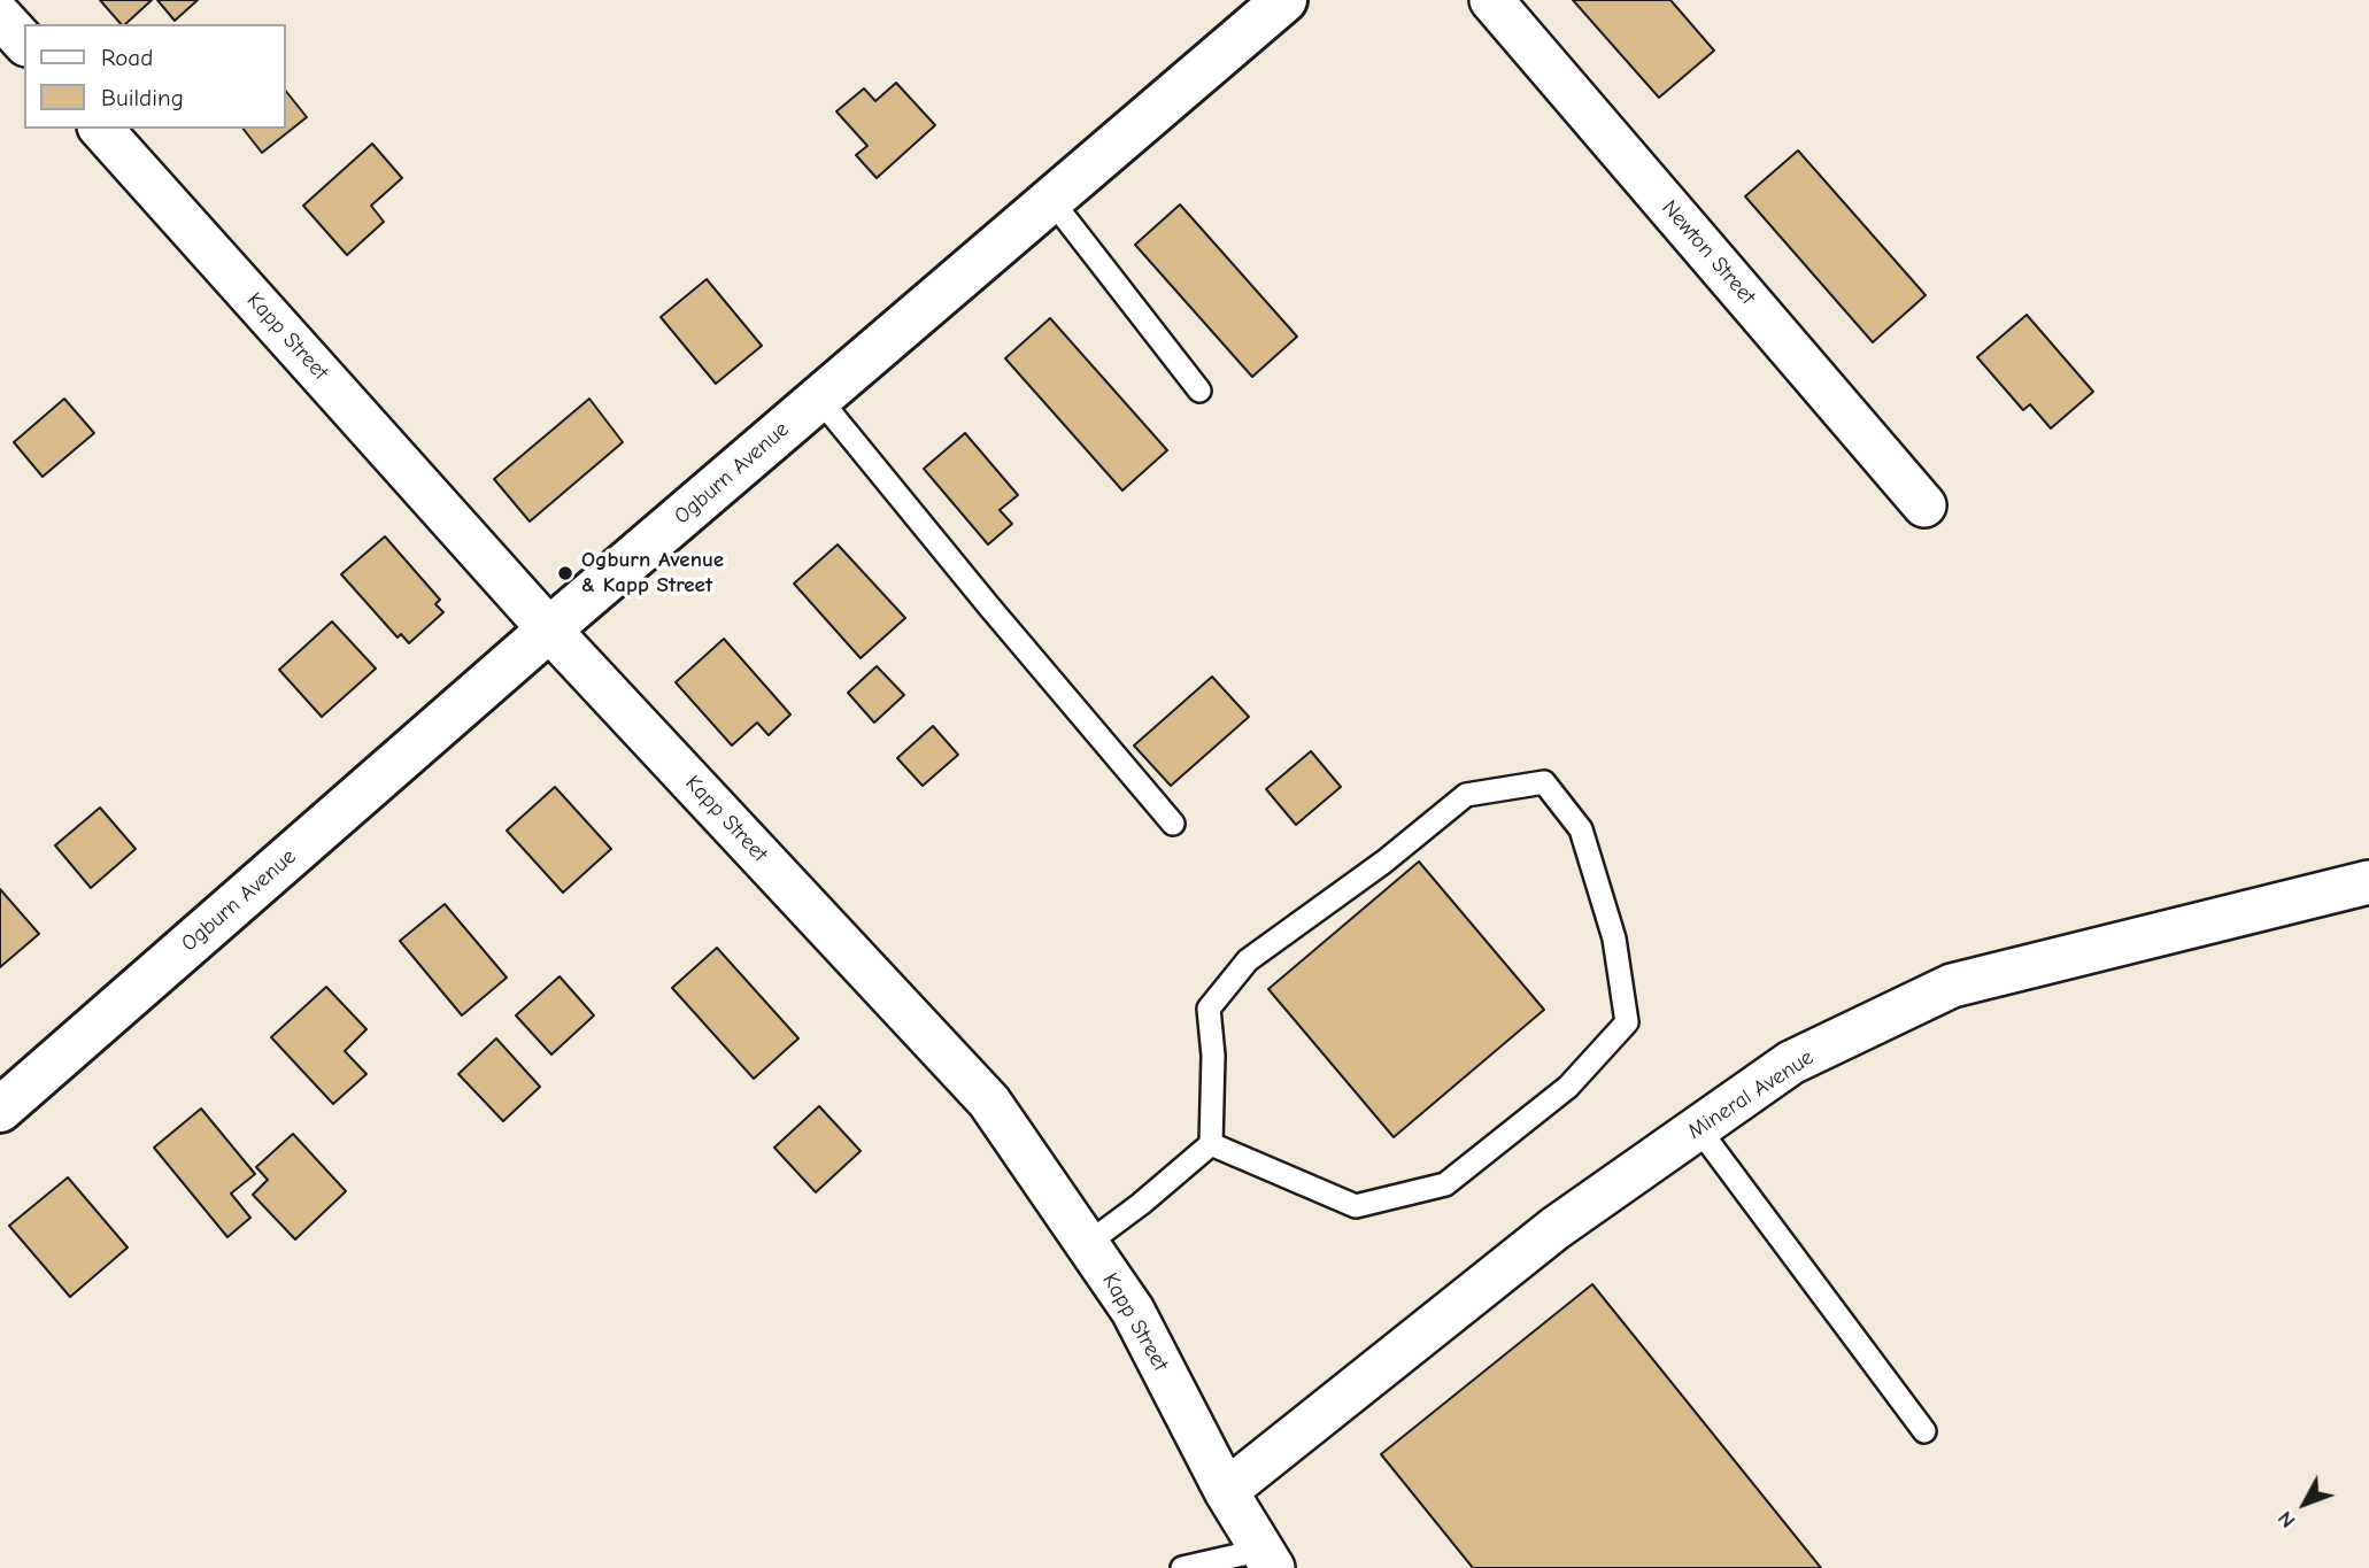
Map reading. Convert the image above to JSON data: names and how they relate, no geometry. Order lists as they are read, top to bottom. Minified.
{"streets":{"street":["Newton Street","Kapp Street","Ogburn Avenue","Mineral Avenue"]},"crossings":[["Kapp Street","Ogburn Avenue"],["Kapp Street","Mineral Avenue"]],"places":["Ogburn Avenue & Kapp Street"],"legend":["Road","Building"],"north":"bottom left"}
